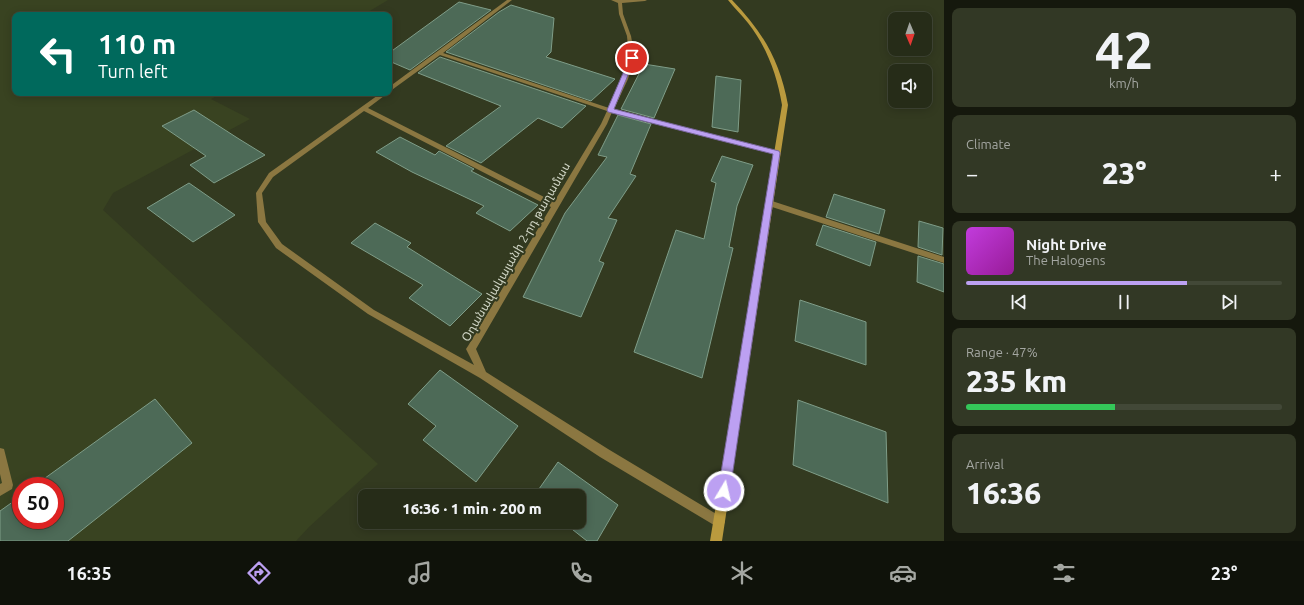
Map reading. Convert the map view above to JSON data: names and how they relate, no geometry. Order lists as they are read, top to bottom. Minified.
{"streets":{"street":["Օդանավակայանի 2-րդ թաղամաս"]},"north":"bottom","page":{"tile":[["42","km/h"],"Climate",["Range · 47%","235 km"],["Arrival","16:36"]],"turn":["110 m","Turn left"],"heat":["−","23°","+"],"song":["Night Drive","The Halogens"],"limit":"50","trip":"16:36 · 1 min · 200 m","tabs":["16:35","23°"]}}
